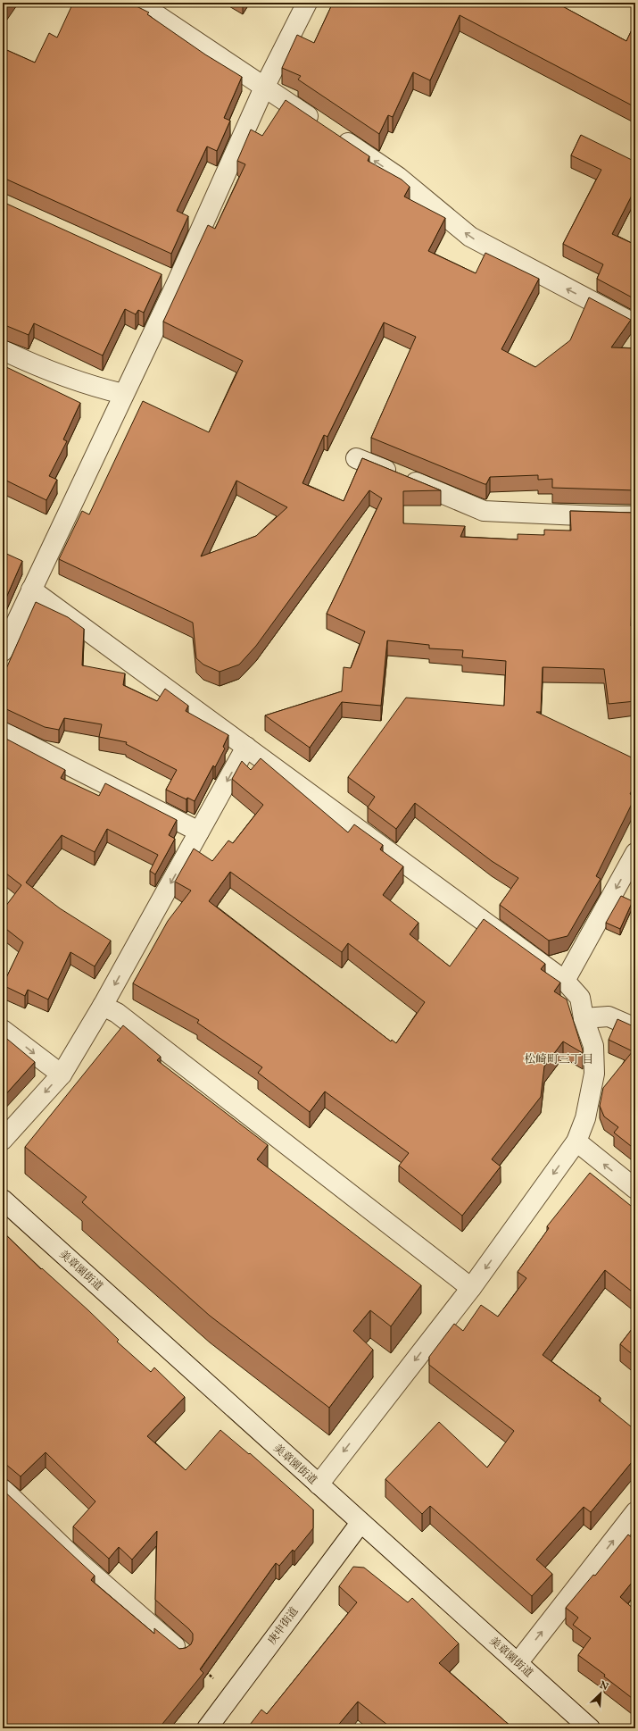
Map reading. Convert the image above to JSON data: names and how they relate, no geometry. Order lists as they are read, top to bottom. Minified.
{"streets":{"street":["美章園街道","庚申街道"]},"crossings":[["美章園街道","庚申街道"]],"districts":["松崎町三丁目"],"north":"top right"}
